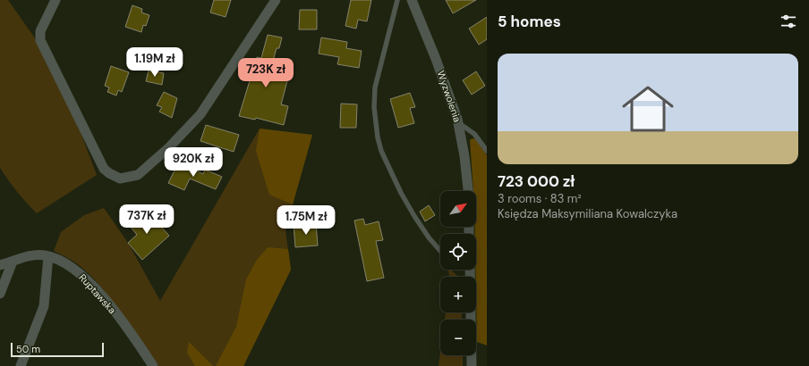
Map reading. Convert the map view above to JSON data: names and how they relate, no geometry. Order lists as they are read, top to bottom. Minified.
{"streets":{"street":["Wyzwolenia","Ruptawska"]},"scale_bar":"50 m","north":"top right","page":{"heading":"5 homes","list":[{"name":"723 000 zł","note":"3 rooms · 83 m² · Księdza Maksymiliana Kowalczyka"}],"price":["1.19M zł","723K zł","920K zł","737K zł","1.75M zł"],"map_buttons":["+","−"],"scale":"50 m"}}
